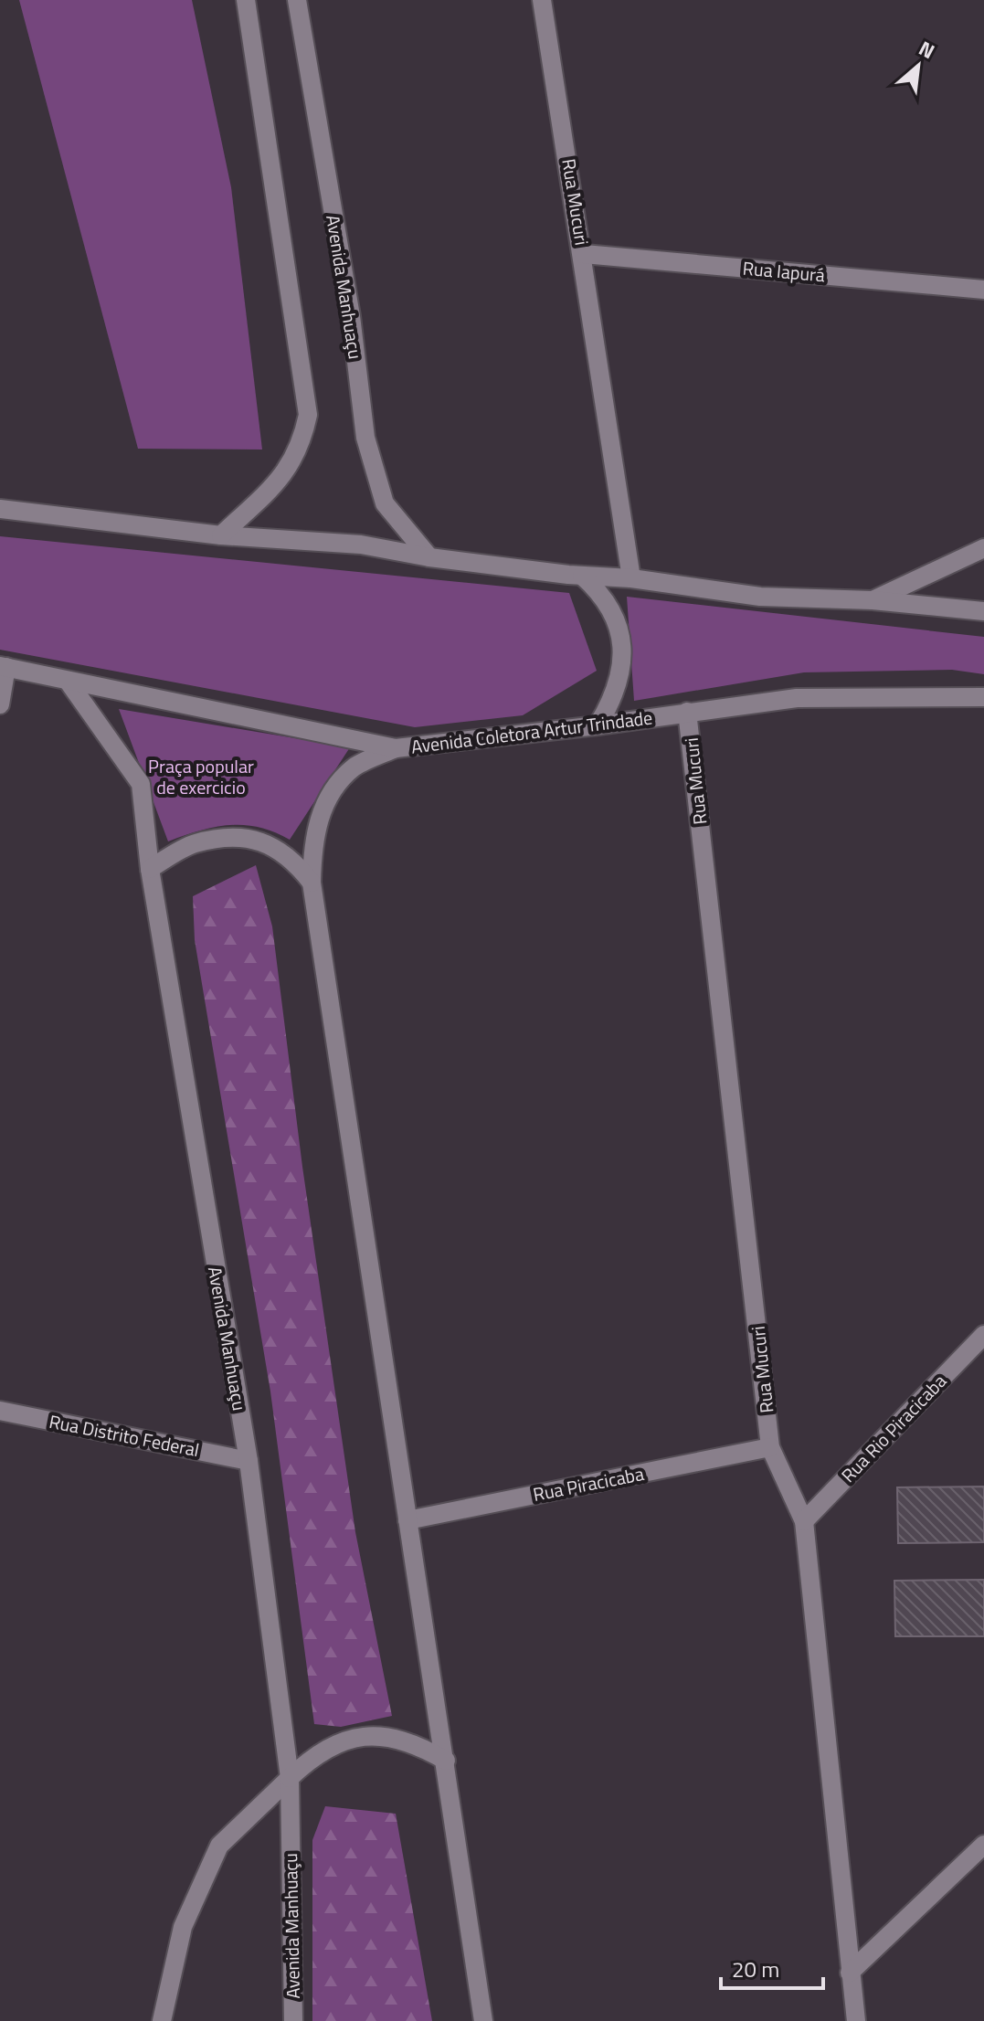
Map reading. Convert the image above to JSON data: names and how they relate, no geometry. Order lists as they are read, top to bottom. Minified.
{"streets":{"street":["Rua Mucuri","Rua Iapurá","Avenida Manhuaçu","Avenida Coletora Artur Trindade","Rua Rio Piracicaba","Rua Distrito Federal","Rua Piracicaba"]},"crossings":[["Rua Mucuri","Rua Iapurá"],["Rua Mucuri","Avenida Coletora Artur Trindade"],["Rua Mucuri","Rua Rio Piracicaba"],["Rua Mucuri","Rua Piracicaba"],["Avenida Manhuaçu","Avenida Coletora Artur Trindade"],["Avenida Manhuaçu","Rua Distrito Federal"]],"parks":["Praça popular de exercicio"],"scale_bar":"20 m","north":"top right"}
